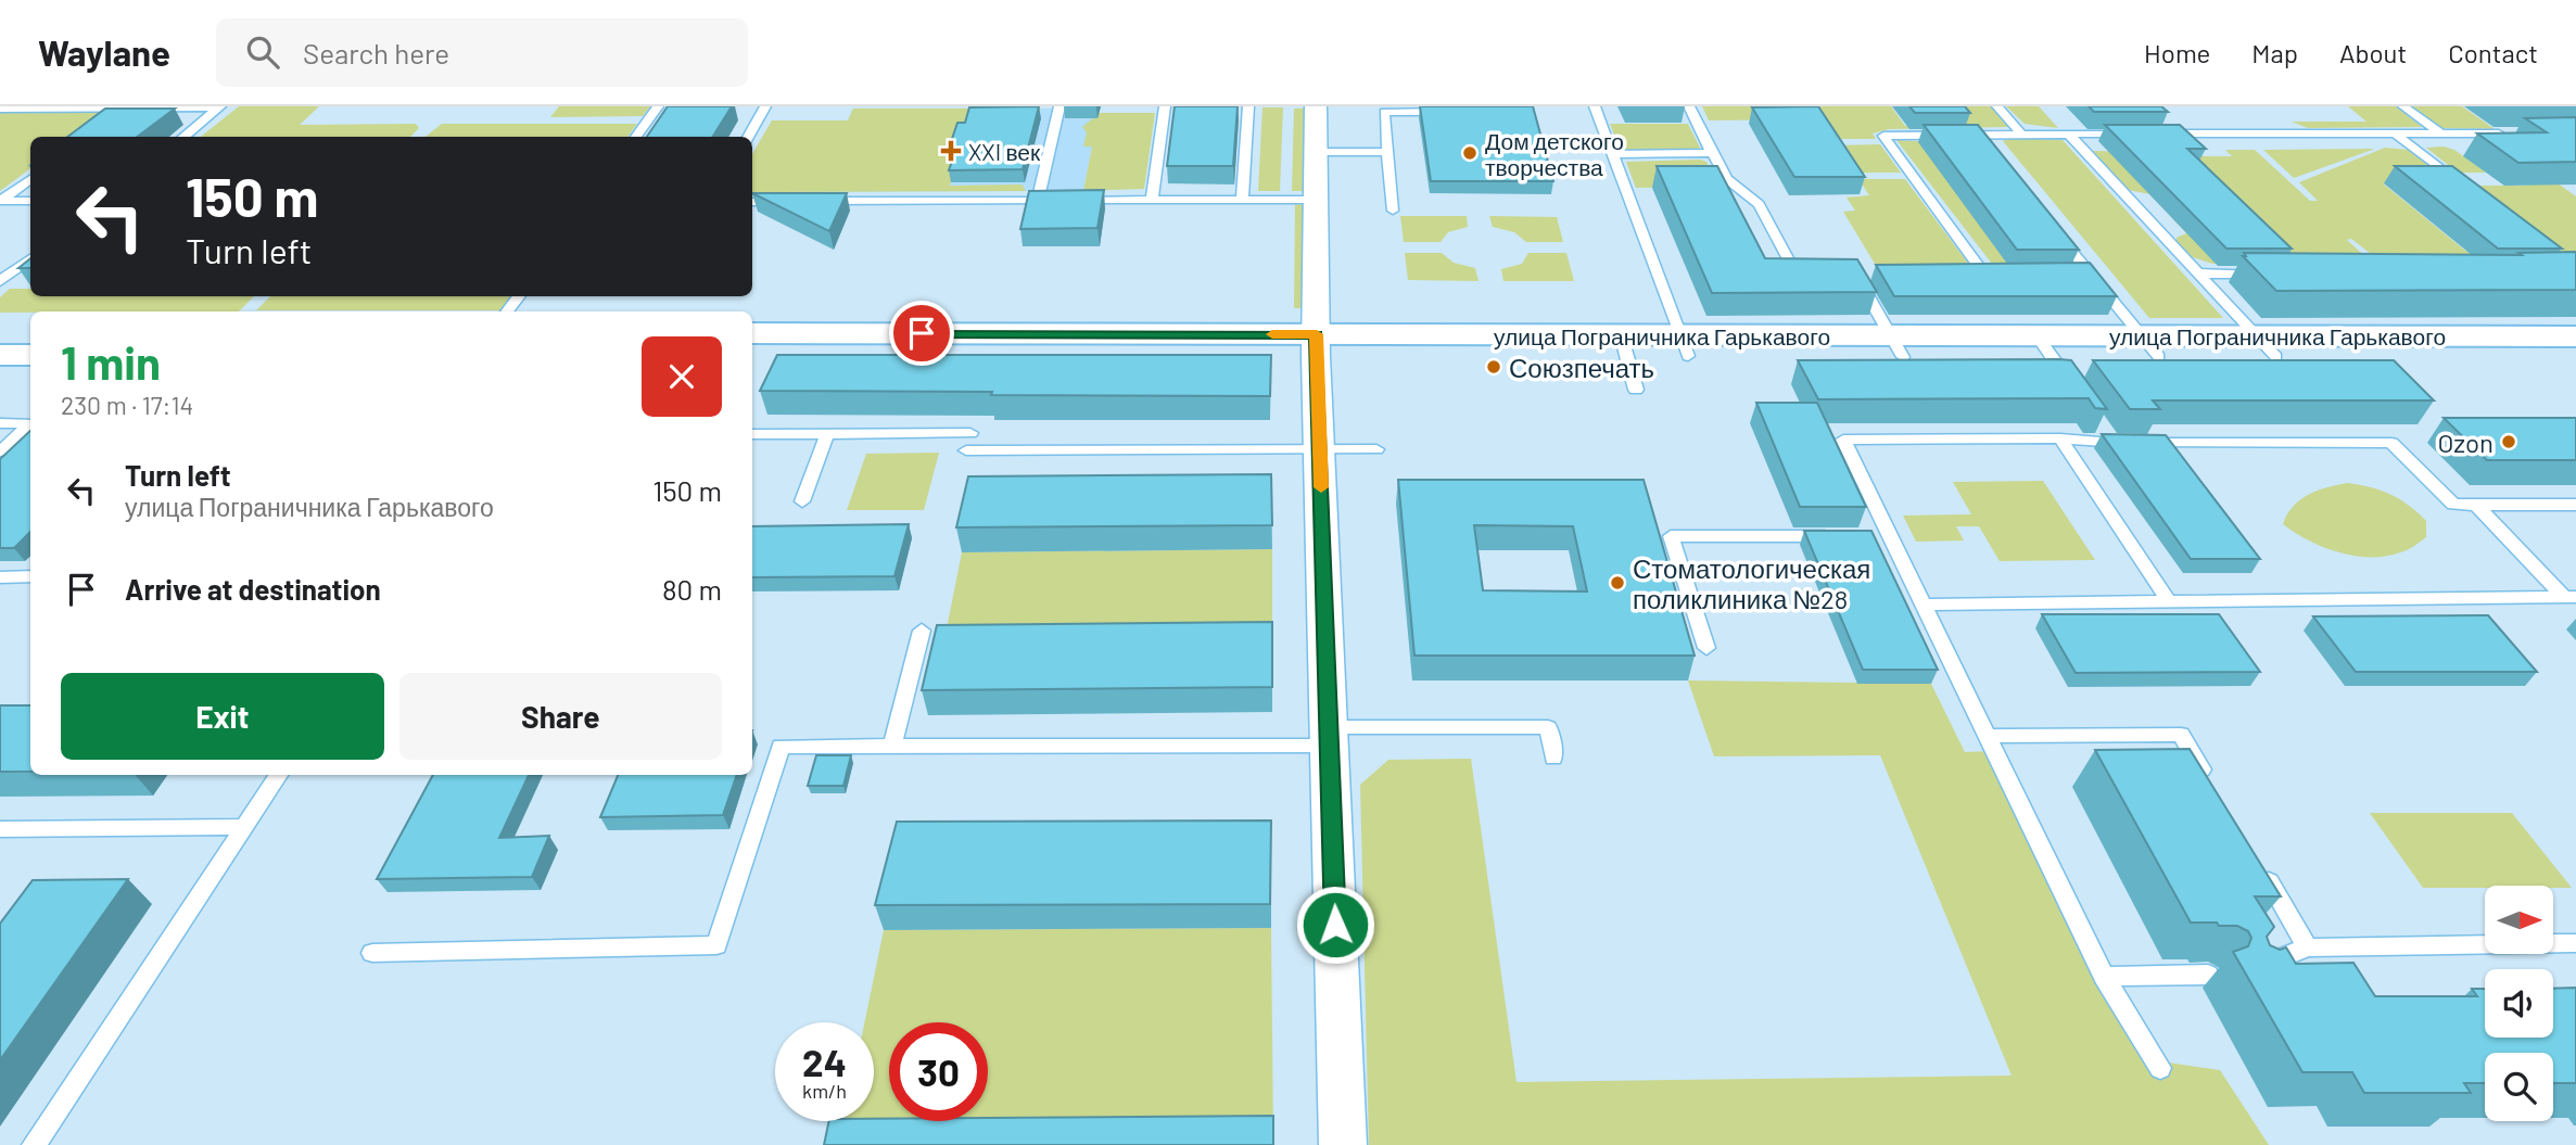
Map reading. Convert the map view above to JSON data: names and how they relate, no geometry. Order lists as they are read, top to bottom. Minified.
{"streets":{"street":["улица Пограничника Гарькавого"]},"places":{"health":["XXI век"],"other":["Дом детского творчества","Союзпечать","Ozon","Стоматологическая поликлиника №28"]},"north":"right","page":{"header":"Waylane","search":"Search here","nav":["Home","Map","About","Contact"],"turn":["150 m","Turn left"],"heading":["1 min","230 m · 17:14"],"list":[{"name":"Turn left","note":"улица Пограничника Гарькавого","value":"150 m"},{"name":"Arrive at destination","value":"80 m"}],"buttons":["Exit","Share"],"speed":"24 km/h","limit":"30"}}
